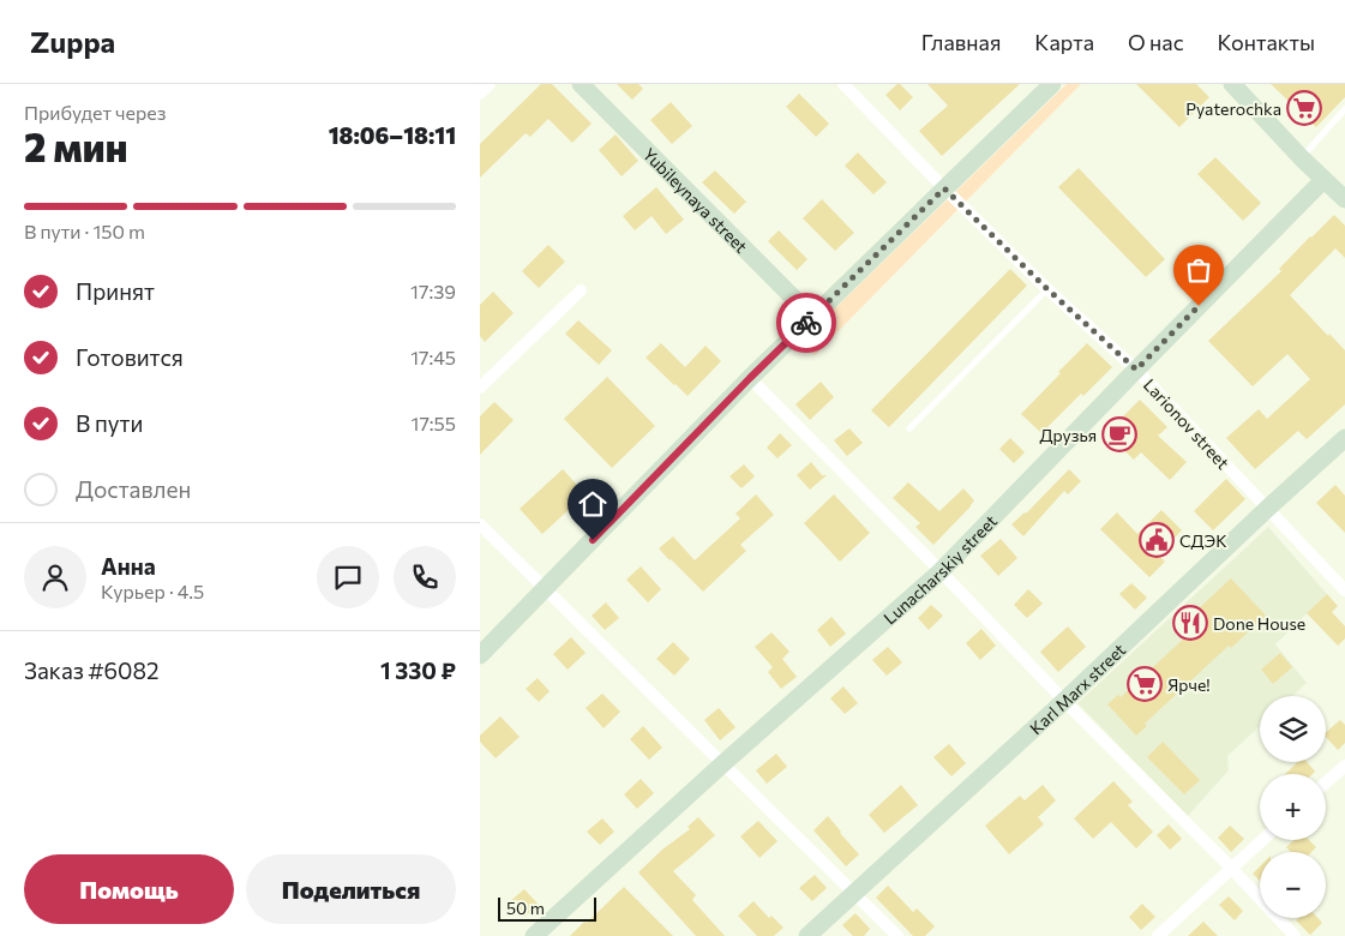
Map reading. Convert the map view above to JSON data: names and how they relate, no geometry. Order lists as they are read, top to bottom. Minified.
{"streets":{"street":["Yubileynaya street","Larionov street","Lunacharskiy street","Karl Marx street"]},"crossings":[["Larionov street","Lunacharskiy street"],["Larionov street","Karl Marx street"]],"places":{"supermarket":["Pyaterochka","Ярче!"],"cafe":["Друзья"],"public building":["СДЭК"],"restaurant":["Done House"]},"scale_bar":"50 m","page":{"header":"Zuppa","nav":["Главная","Карта","О нас","Контакты"],"heading":["2 мин","Прибудет через","18:06–18:11"],"panel":["Анна","Курьер · 4.5","Заказ #6082","1 330 ₽"],"bar":"В пути · 150 m","list":[["Принят","17:39"],["Готовится","17:45"],["В пути","17:55"],"Доставлен"],"map_buttons":["+","−"],"buttons":["Помощь","Поделиться"],"scale":"50 m"}}
